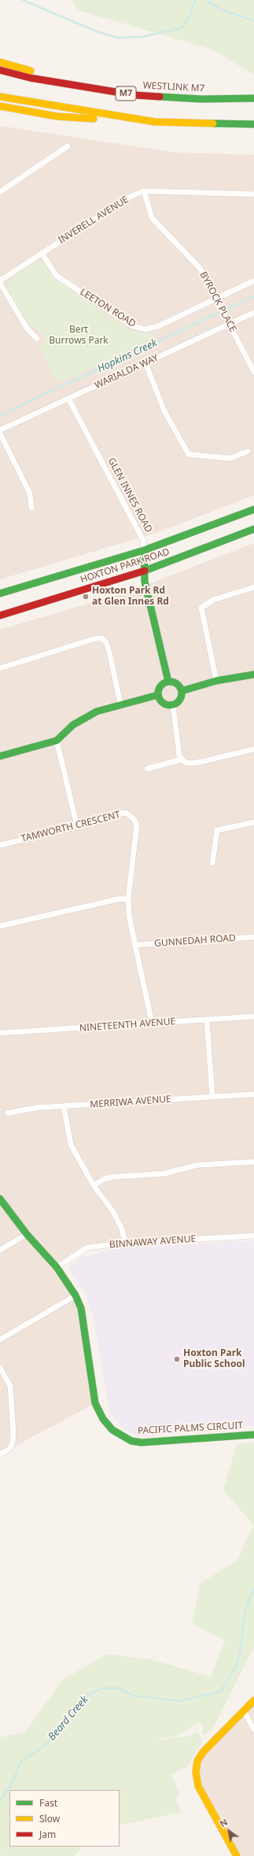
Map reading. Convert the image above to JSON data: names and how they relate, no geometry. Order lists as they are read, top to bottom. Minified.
{"streets":{"main road":["WESTLINK M7","M7","GLEN INNES ROAD","HOXTON PARK ROAD","PACIFIC PALMS CIRCUIT"],"street":["INVERELL AVENUE","BYROCK PLACE","LEETON ROAD","WARIALDA WAY","TAMWORTH CRESCENT","GUNNEDAH ROAD","NINETEENTH AVENUE","MERRIWA AVENUE","BINNAWAY AVENUE"]},"crossings":[["WESTLINK M7","M7"],["INVERELL AVENUE","BYROCK PLACE"],["INVERELL AVENUE","LEETON ROAD"],["BYROCK PLACE","LEETON ROAD"],["BYROCK PLACE","WARIALDA WAY"],["WARIALDA WAY","GLEN INNES ROAD"],["GLEN INNES ROAD","HOXTON PARK ROAD"],["TAMWORTH CRESCENT","GUNNEDAH ROAD"],["TAMWORTH CRESCENT","NINETEENTH AVENUE"],["BINNAWAY AVENUE","PACIFIC PALMS CIRCUIT"]],"water":["Hopkins Creek","Beard Creek"],"parks":["Bert Burrows Park"],"places":["Hoxton Park Rd at Glen Innes Rd","Hoxton Park Public School"],"legend":["Fast","Slow","Jam"],"north":"top left"}
